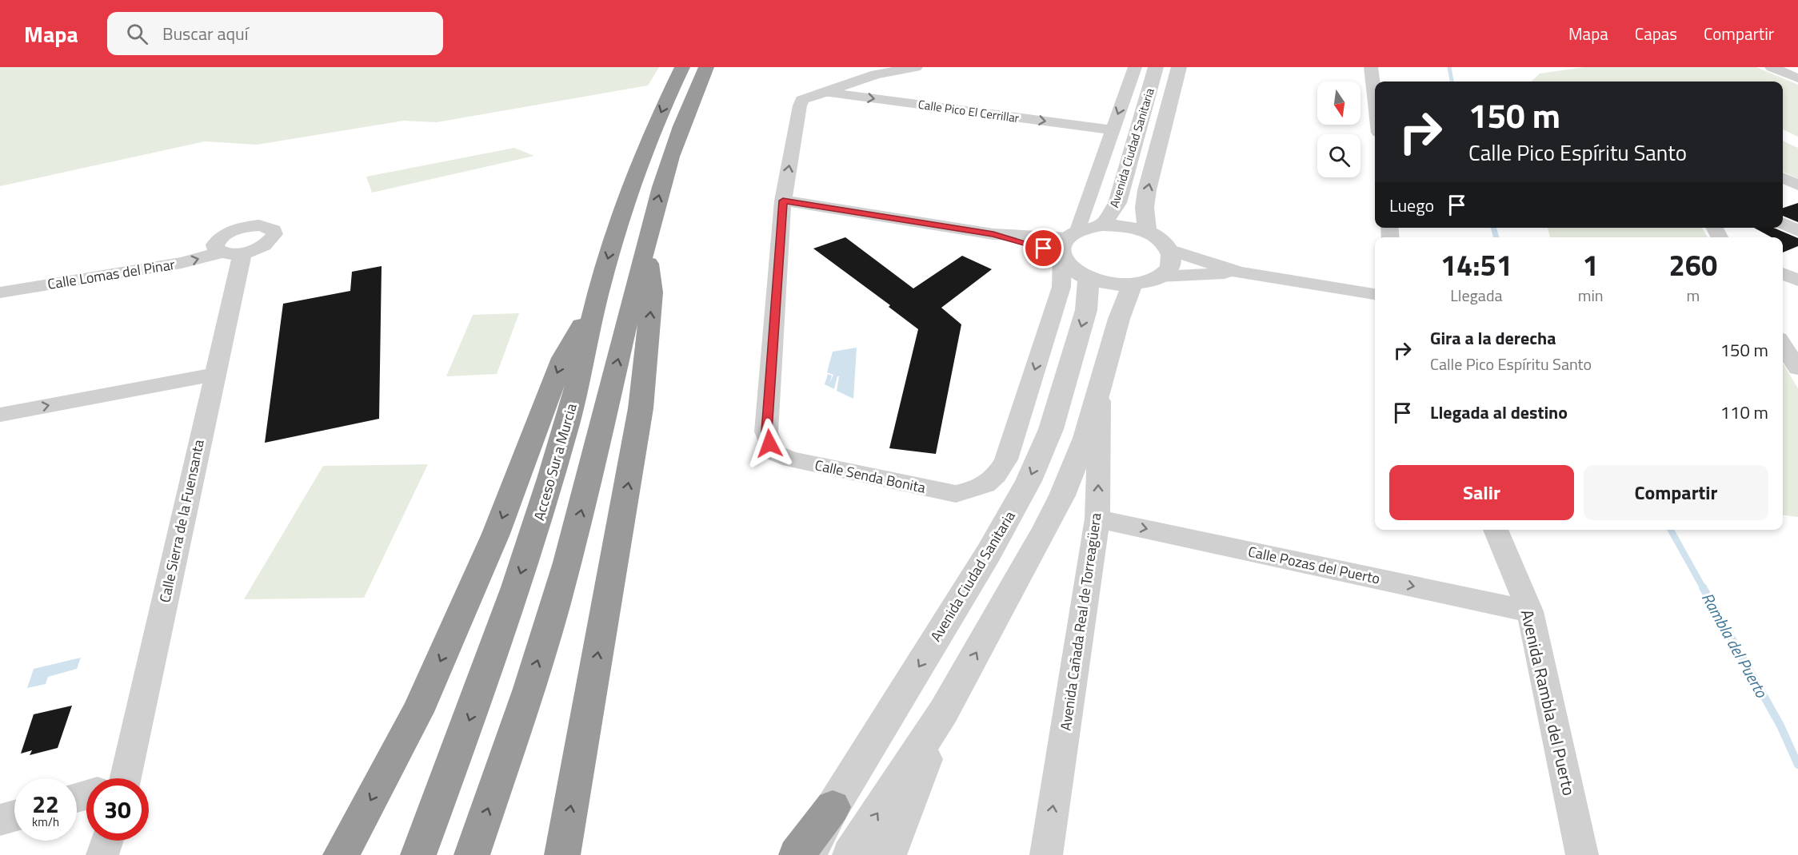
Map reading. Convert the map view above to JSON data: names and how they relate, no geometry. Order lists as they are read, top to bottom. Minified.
{"streets":{"highway":["Acceso Sur a Murcia"],"street":["Calle Pico El Cerrillar","Avenida Ciudad Sanitaria","Calle Lomas del Pinar","Calle Senda Bonita","Calle Sierra de la Fuensanta","Calle Pozas del Puerto","Avenida Cañada Real de Torreagüera","Avenida Rambla del Puerto"]},"crossings":[["Calle Pico El Cerrillar","Calle Senda Bonita"],["Calle Lomas del Pinar","Calle Sierra de la Fuensanta"],["Calle Pozas del Puerto","Avenida Cañada Real de Torreagüera"],["Calle Pozas del Puerto","Avenida Rambla del Puerto"]],"one_way":["Calle Pozas del Puerto"],"water":["Rambla del Puerto"],"north":"bottom","page":{"header":"Mapa","search":"Buscar aquí","nav":["Mapa","Capas","Compartir"],"turn":["150 m","Calle Pico Espíritu Santo"],"then":"Luego","eta":["14:51","Llegada","1","min","260","m"],"list":[{"name":"Gira a la derecha","note":"Calle Pico Espíritu Santo","value":"150 m"},{"name":"Llegada al destino","value":"110 m"}],"buttons":["Salir","Compartir"],"speed":"22 km/h","limit":"30"}}
